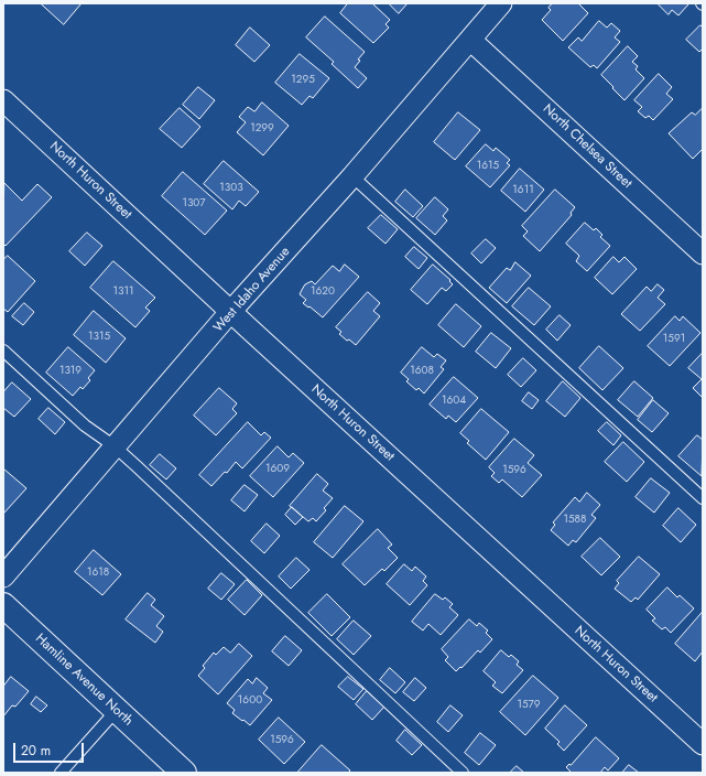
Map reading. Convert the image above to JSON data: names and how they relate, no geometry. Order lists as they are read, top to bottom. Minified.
{"streets":{"street":["North Chelsea Street","North Huron Street","West Idaho Avenue","Hamline Avenue North"]},"crossings":[["North Chelsea Street","West Idaho Avenue"],["North Huron Street","West Idaho Avenue"]],"house_numbers":["1295","1299","1615","1303","1611","1307","1311","1620","1315","1591","1319","1608","1604","1609","1596","1588","1618","1600","1579","1596"],"scale_bar":"20 m"}
